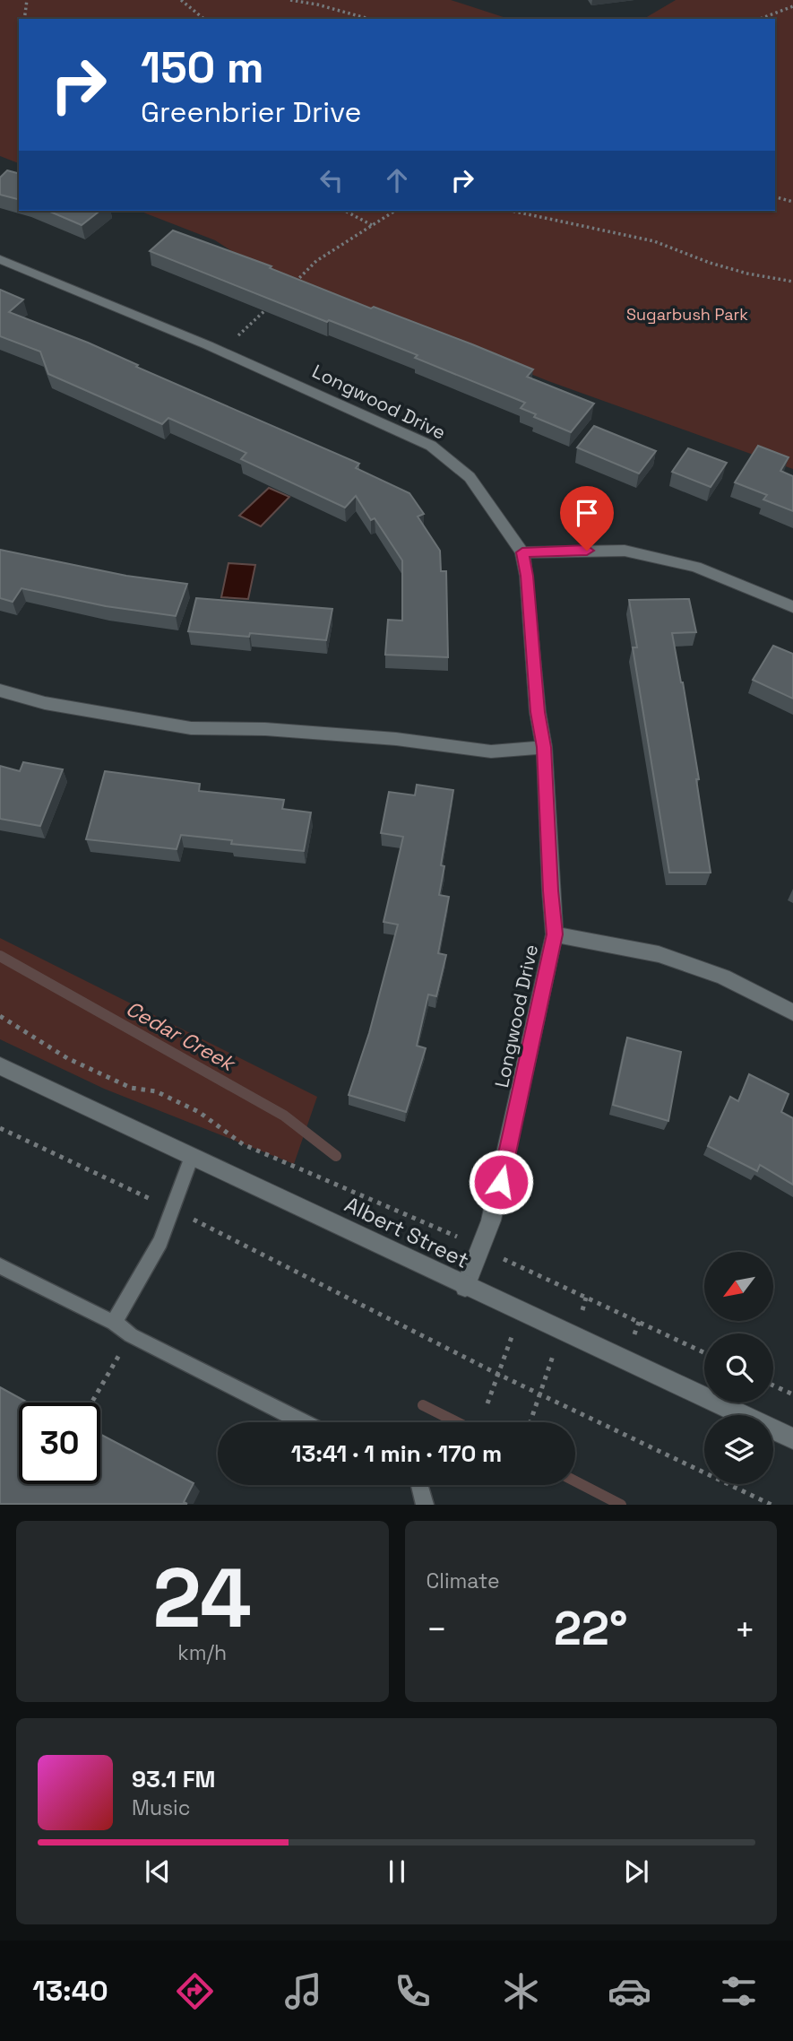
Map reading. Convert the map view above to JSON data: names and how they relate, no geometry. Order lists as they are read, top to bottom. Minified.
{"streets":{"street":["Longwood Drive","Albert Street"]},"crossings":[["Longwood Drive","Albert Street"]],"water":["Cedar Creek"],"parks":["Sugarbush Park"],"north":"bottom left","page":{"turn":["150 m","Greenbrier Drive"],"limit":"30","trip":"13:41 · 1 min · 170 m","tile":[["24","km/h"],"Climate"],"heat":["−","22°","+"],"song":["93.1 FM","Music"],"tabs":"13:40"}}
